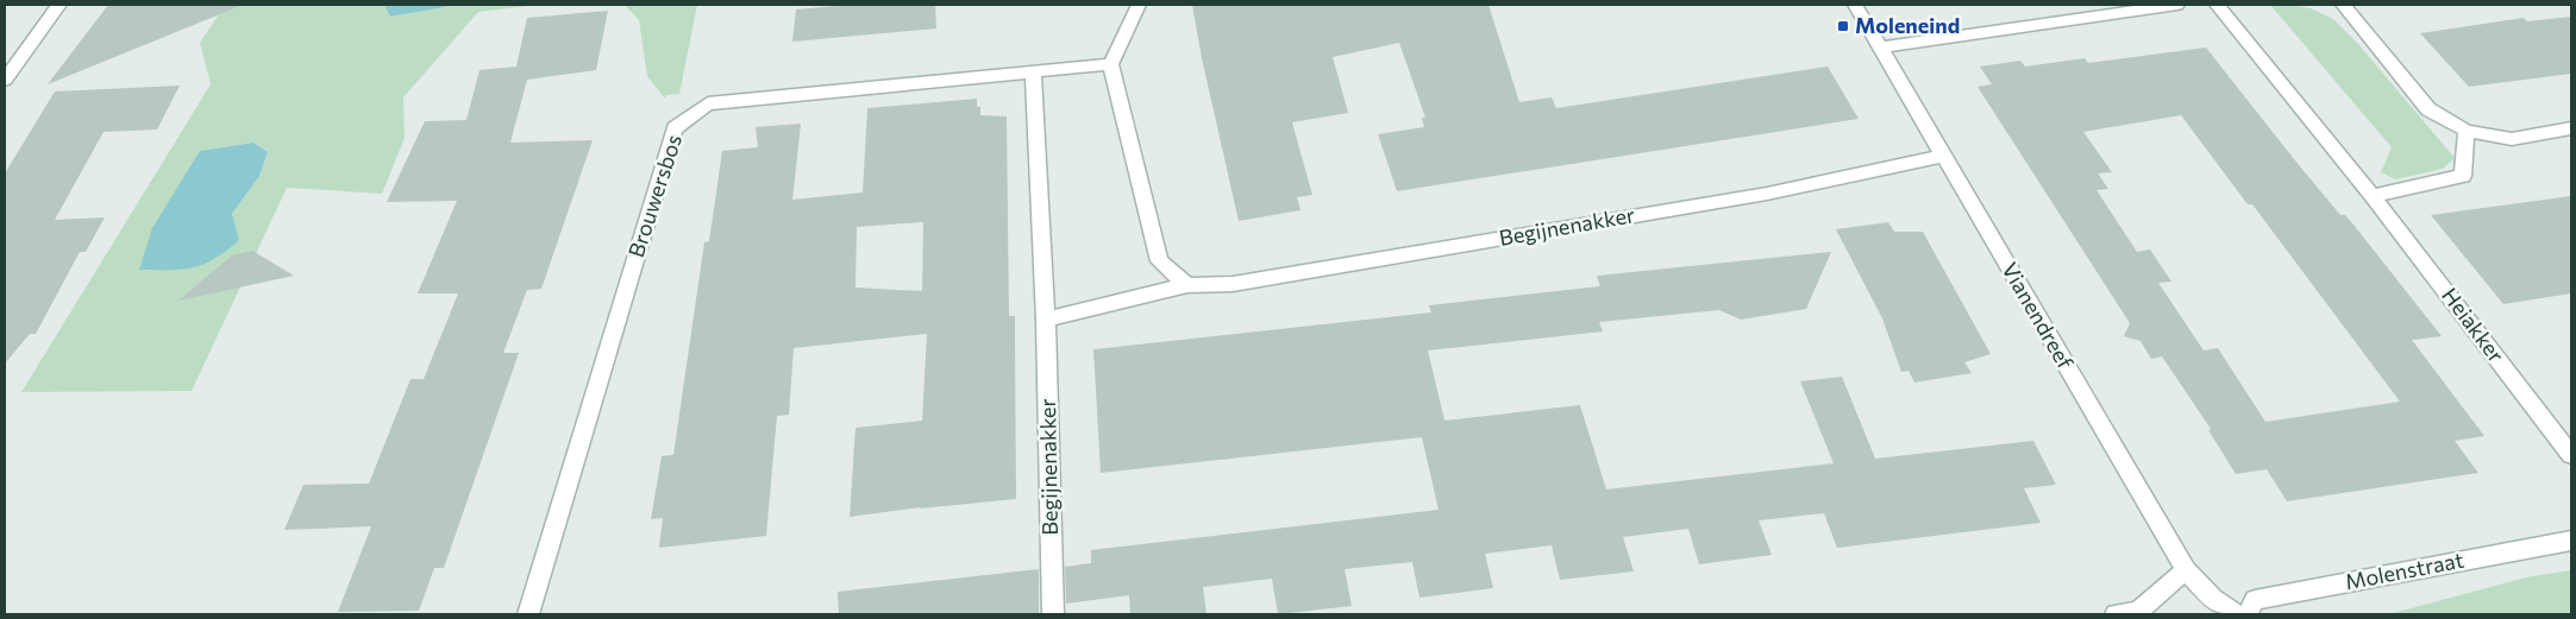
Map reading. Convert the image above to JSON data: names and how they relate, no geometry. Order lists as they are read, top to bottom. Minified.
{"streets":{"street":["Brouwersbos","Begijnenakker","Vianendreef","Heiakker","Molenstraat"]},"crossings":[["Brouwersbos","Begijnenakker"],["Begijnenakker","Vianendreef"]],"places":{"transit":["Moleneind"]}}
